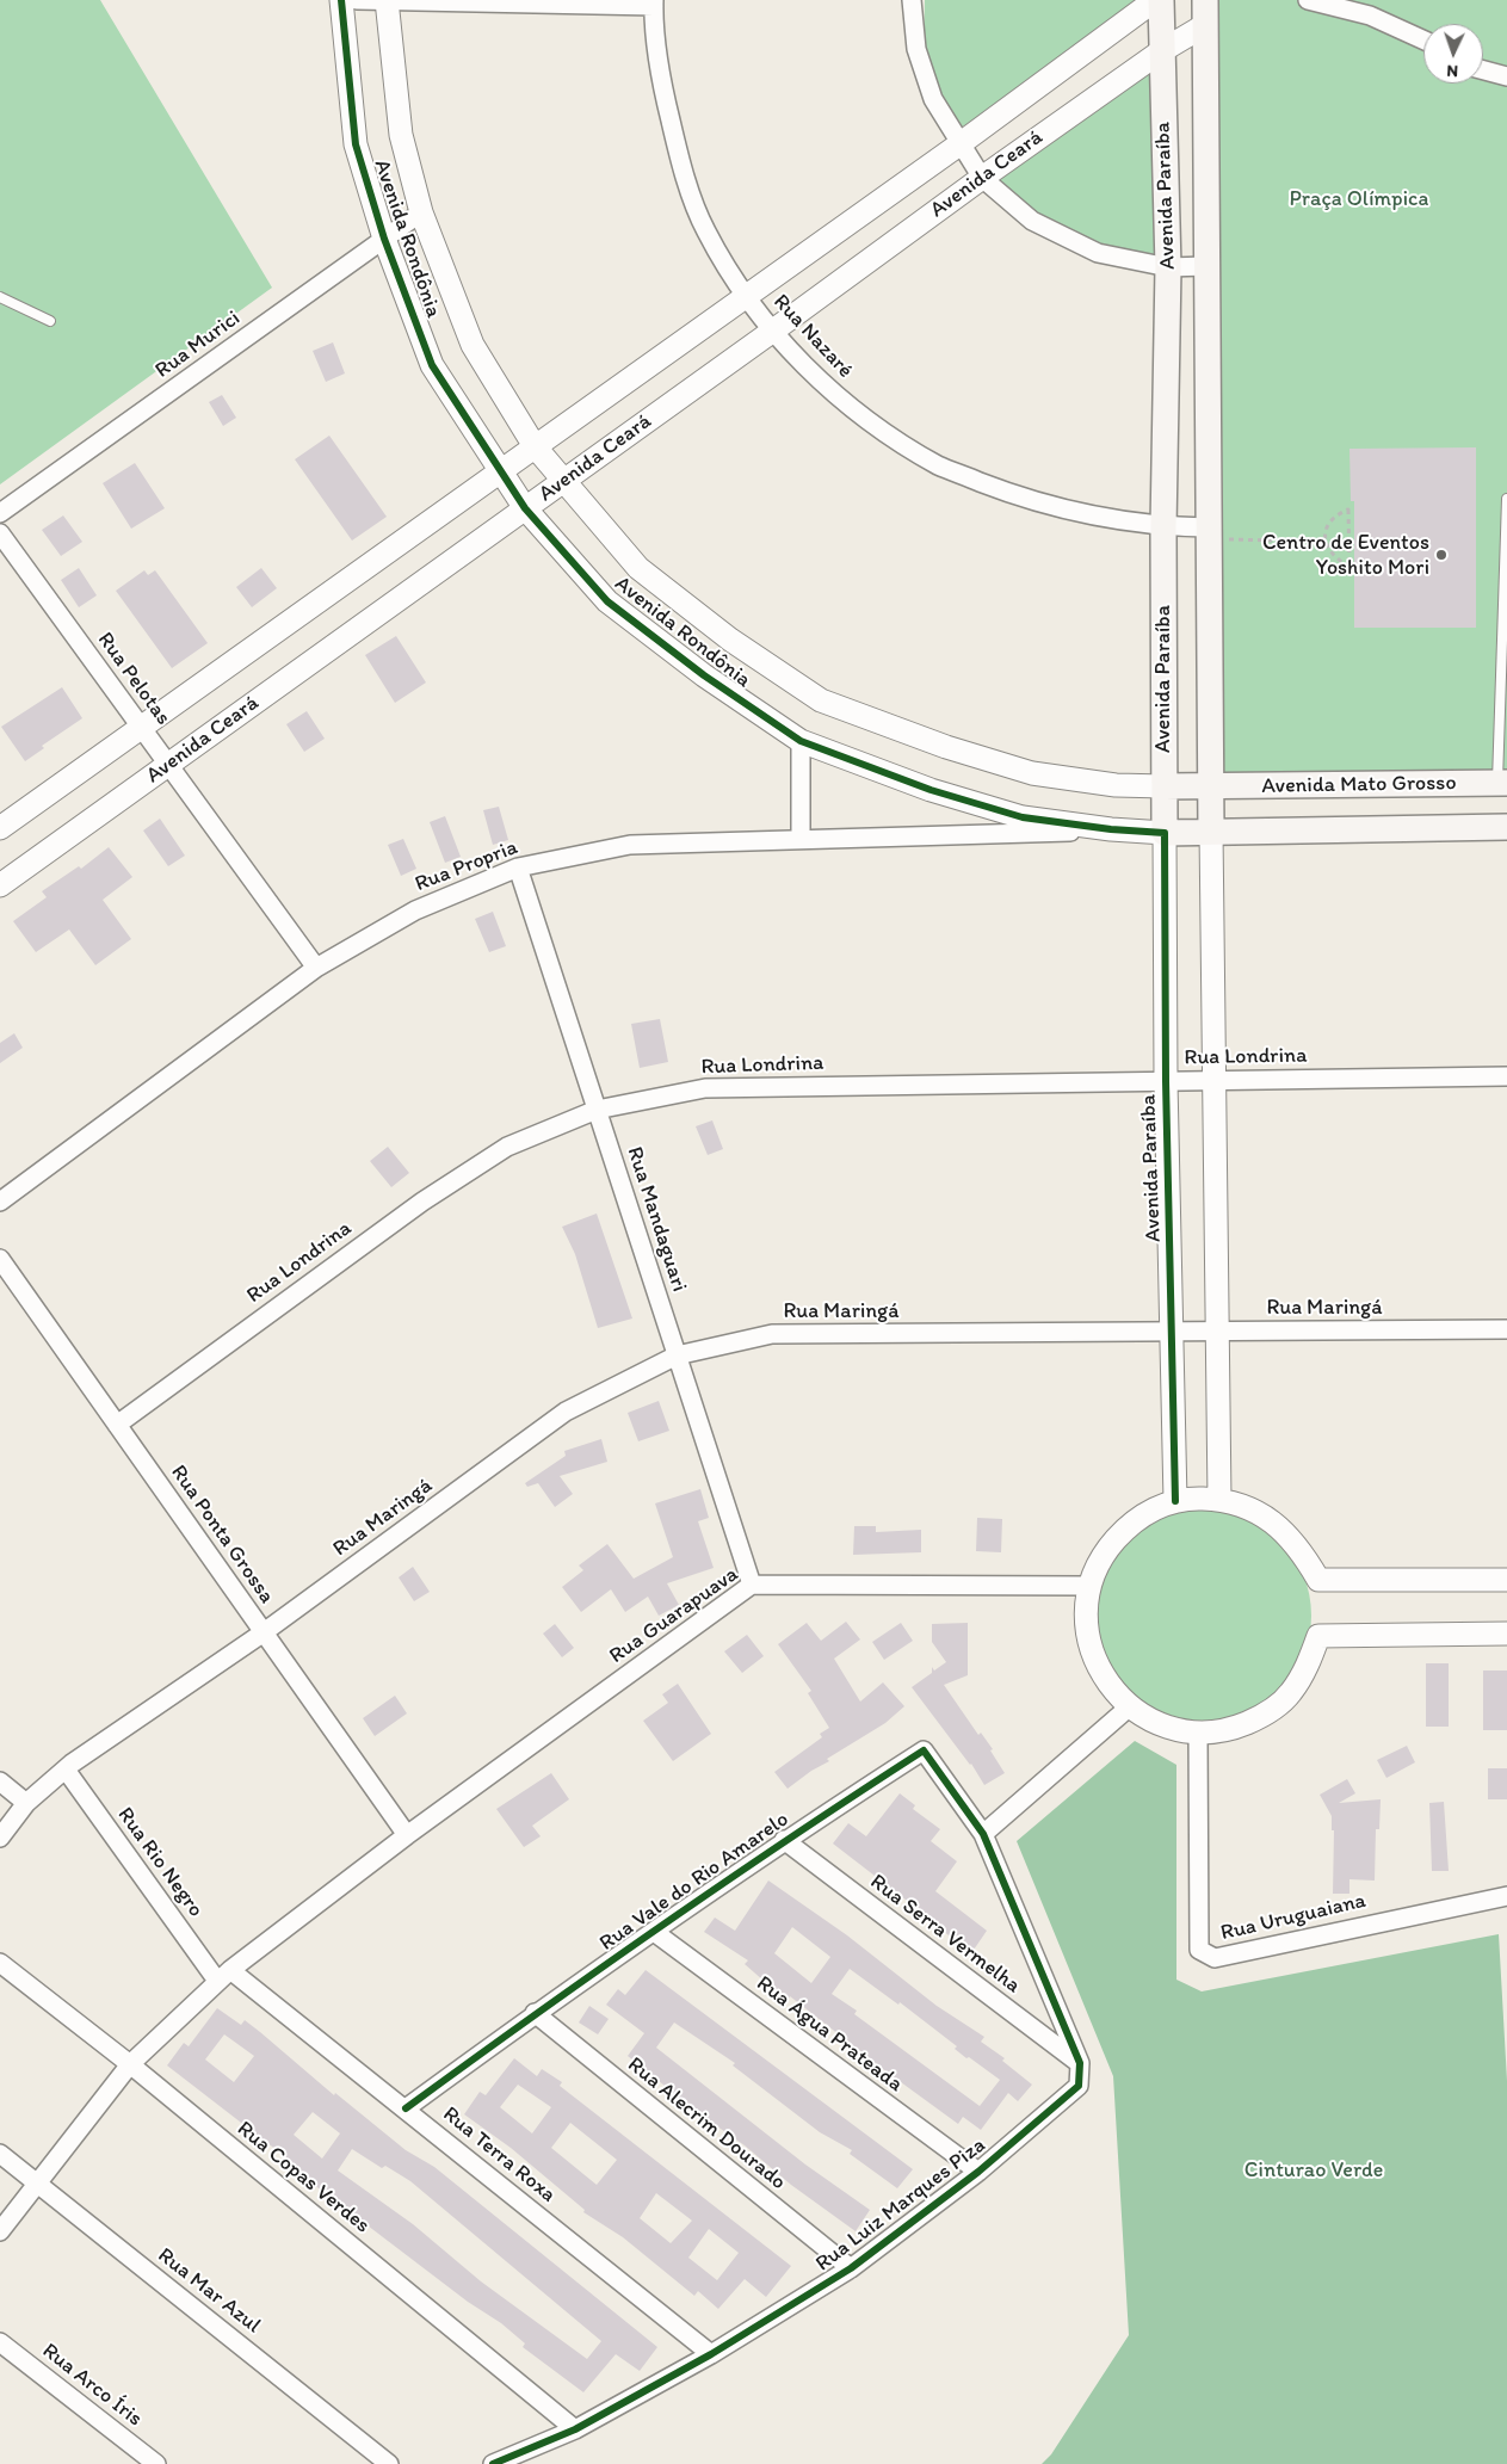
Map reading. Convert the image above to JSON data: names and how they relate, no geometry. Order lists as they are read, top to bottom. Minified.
{"streets":{"main road":["Avenida Paraíba","Avenida Rondônia","Avenida Mato Grosso"],"street":["Avenida Ceará","Rua Nazaré","Rua Murici","Rua Pelotas","Rua Propria","Rua Londrina","Rua Mandaguari","Rua Maringá","Rua Ponta Grossa","Rua Guarapuava","Rua Rio Negro","Rua Vale do Rio Amarelo","Rua Uruguaiana","Rua Serra Vermelha","Rua Água Prateada","Rua Alecrim Dourado","Rua Terra Roxa","Rua Copas Verdes","Rua Luiz Marques Piza","Rua Mar Azul","Rua Arco Íris"]},"crossings":[["Avenida Ceará","Avenida Paraíba"],["Avenida Ceará","Avenida Rondônia"],["Avenida Ceará","Rua Nazaré"],["Avenida Ceará","Rua Pelotas"],["Avenida Paraíba","Avenida Rondônia"],["Avenida Paraíba","Rua Nazaré"],["Avenida Paraíba","Avenida Mato Grosso"],["Avenida Paraíba","Rua Londrina"],["Avenida Paraíba","Rua Maringá"],["Avenida Rondônia","Rua Murici"],["Avenida Rondônia","Avenida Mato Grosso"],["Avenida Rondônia","Rua Propria"],["Rua Pelotas","Rua Propria"],["Rua Propria","Rua Mandaguari"],["Rua Londrina","Rua Mandaguari"],["Rua Londrina","Rua Ponta Grossa"],["Rua Mandaguari","Rua Maringá"],["Rua Mandaguari","Rua Guarapuava"],["Rua Maringá","Rua Ponta Grossa"],["Rua Maringá","Rua Rio Negro"],["Rua Ponta Grossa","Rua Guarapuava"],["Rua Guarapuava","Rua Rio Negro"],["Rua Guarapuava","Rua Terra Roxa"],["Rua Guarapuava","Rua Copas Verdes"],["Rua Guarapuava","Rua Mar Azul"],["Rua Rio Negro","Rua Terra Roxa"],["Rua Vale do Rio Amarelo","Rua Serra Vermelha"],["Rua Vale do Rio Amarelo","Rua Água Prateada"],["Rua Vale do Rio Amarelo","Rua Alecrim Dourado"],["Rua Vale do Rio Amarelo","Rua Terra Roxa"],["Rua Serra Vermelha","Rua Luiz Marques Piza"],["Rua Água Prateada","Rua Luiz Marques Piza"],["Rua Alecrim Dourado","Rua Luiz Marques Piza"],["Rua Terra Roxa","Rua Luiz Marques Piza"],["Rua Copas Verdes","Rua Luiz Marques Piza"]],"parks":["Praça Olímpica","Cinturao Verde"],"places":["Centro de Eventos Yoshito Mori"],"north":"bottom"}
